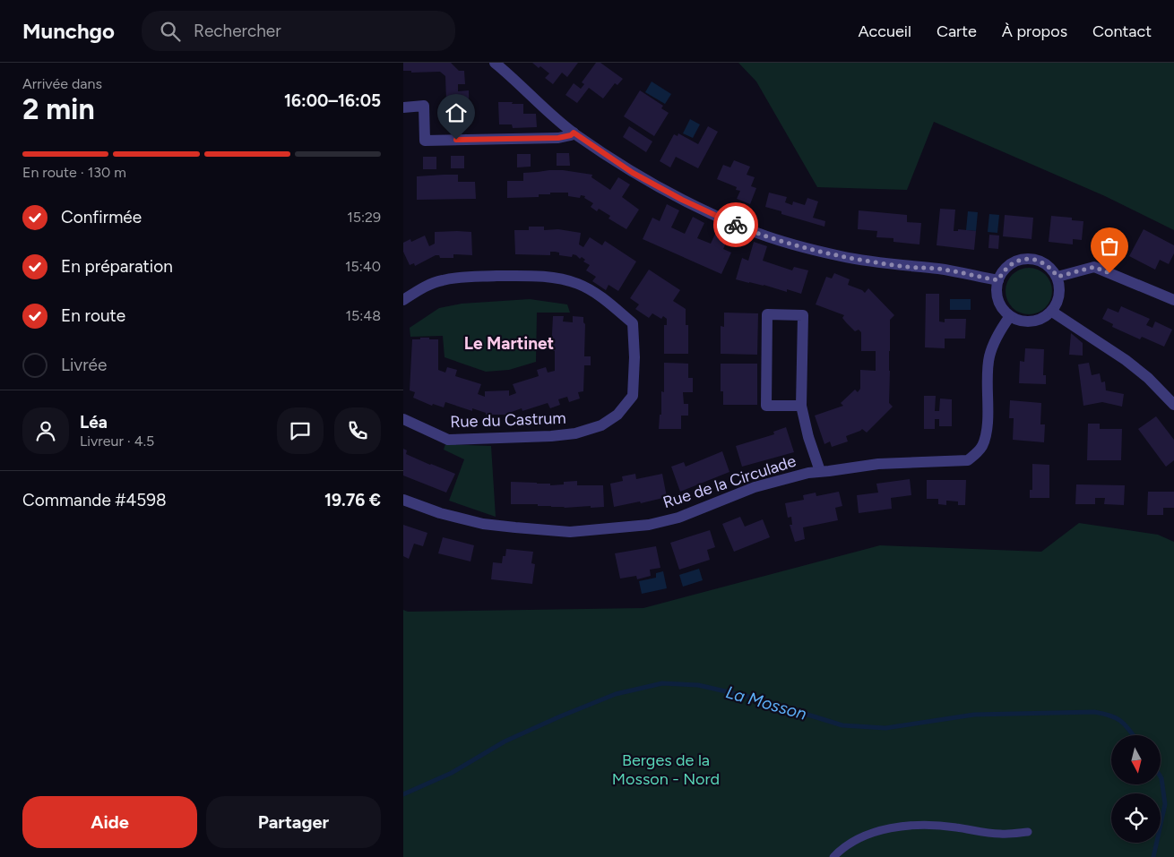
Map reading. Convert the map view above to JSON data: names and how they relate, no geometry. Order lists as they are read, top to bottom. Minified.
{"streets":{"street":["Rue du Castrum","Rue de la Circulade"]},"districts":["Le Martinet"],"water":["La Mosson"],"parks":["Berges de la Mosson - Nord"],"north":"bottom","page":{"header":"Munchgo","search":"Rechercher","nav":["Accueil","Carte","À propos","Contact"],"heading":["2 min","Arrivée dans","16:00–16:05"],"panel":["Léa","Livreur · 4.5","Commande #4598","19.76 €"],"bar":"En route · 130 m","list":[["Confirmée","15:29"],["En préparation","15:40"],["En route","15:48"],"Livrée"],"buttons":["Aide","Partager"]}}
